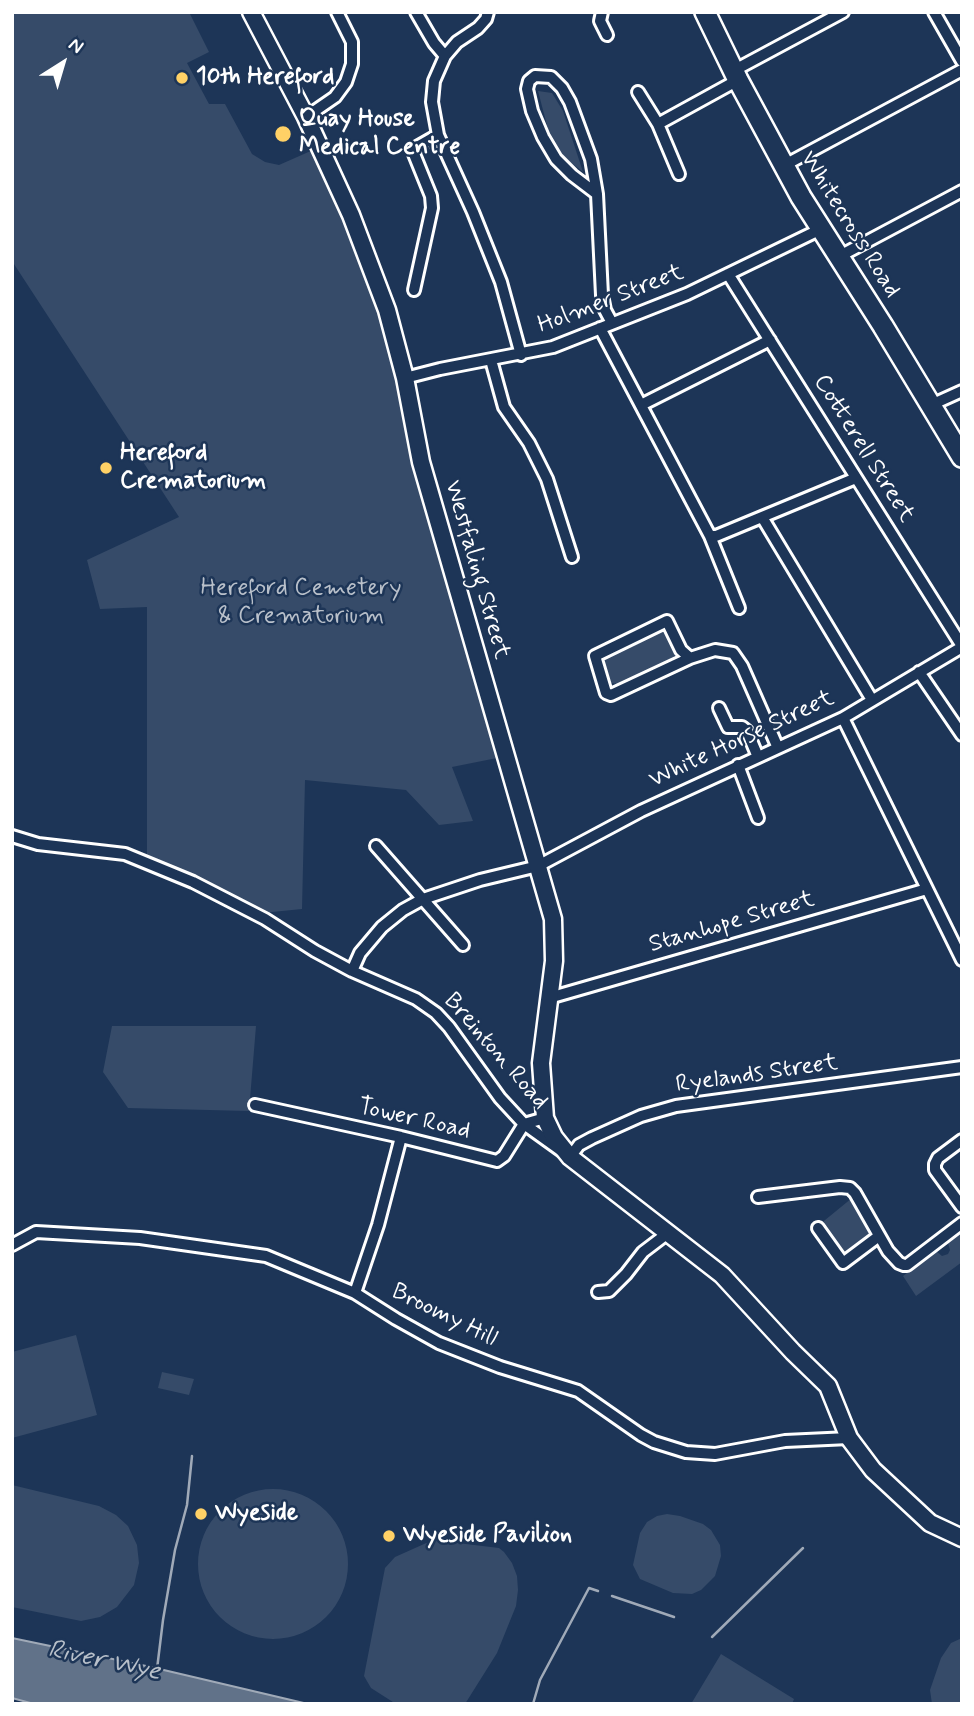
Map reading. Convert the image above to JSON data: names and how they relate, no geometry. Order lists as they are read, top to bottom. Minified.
{"streets":{"highway":["Whitecross Road"],"street":["Holmer Street","Cotterell Street","Westfaling Street","White Horse Street","Stanhope Street","Breinton Road","Ryelands Street","Tower Road","Broomy Hill"]},"crossings":[["Whitecross Road","Holmer Street"],["Holmer Street","Cotterell Street"],["Holmer Street","Westfaling Street"],["Cotterell Street","White Horse Street"],["Westfaling Street","White Horse Street"],["Westfaling Street","Stanhope Street"],["Westfaling Street","Breinton Road"],["Westfaling Street","Ryelands Street"],["White Horse Street","Breinton Road"],["Breinton Road","Ryelands Street"],["Breinton Road","Tower Road"],["Breinton Road","Broomy Hill"]],"water":["River Wye"],"parks":["Hereford Cemetery & Crematorium"],"places":["10th Hereford","Quay House Medical Centre","Hereford Crematorium","Wyeside","Wyeside Pavilion"],"north":"top right"}
